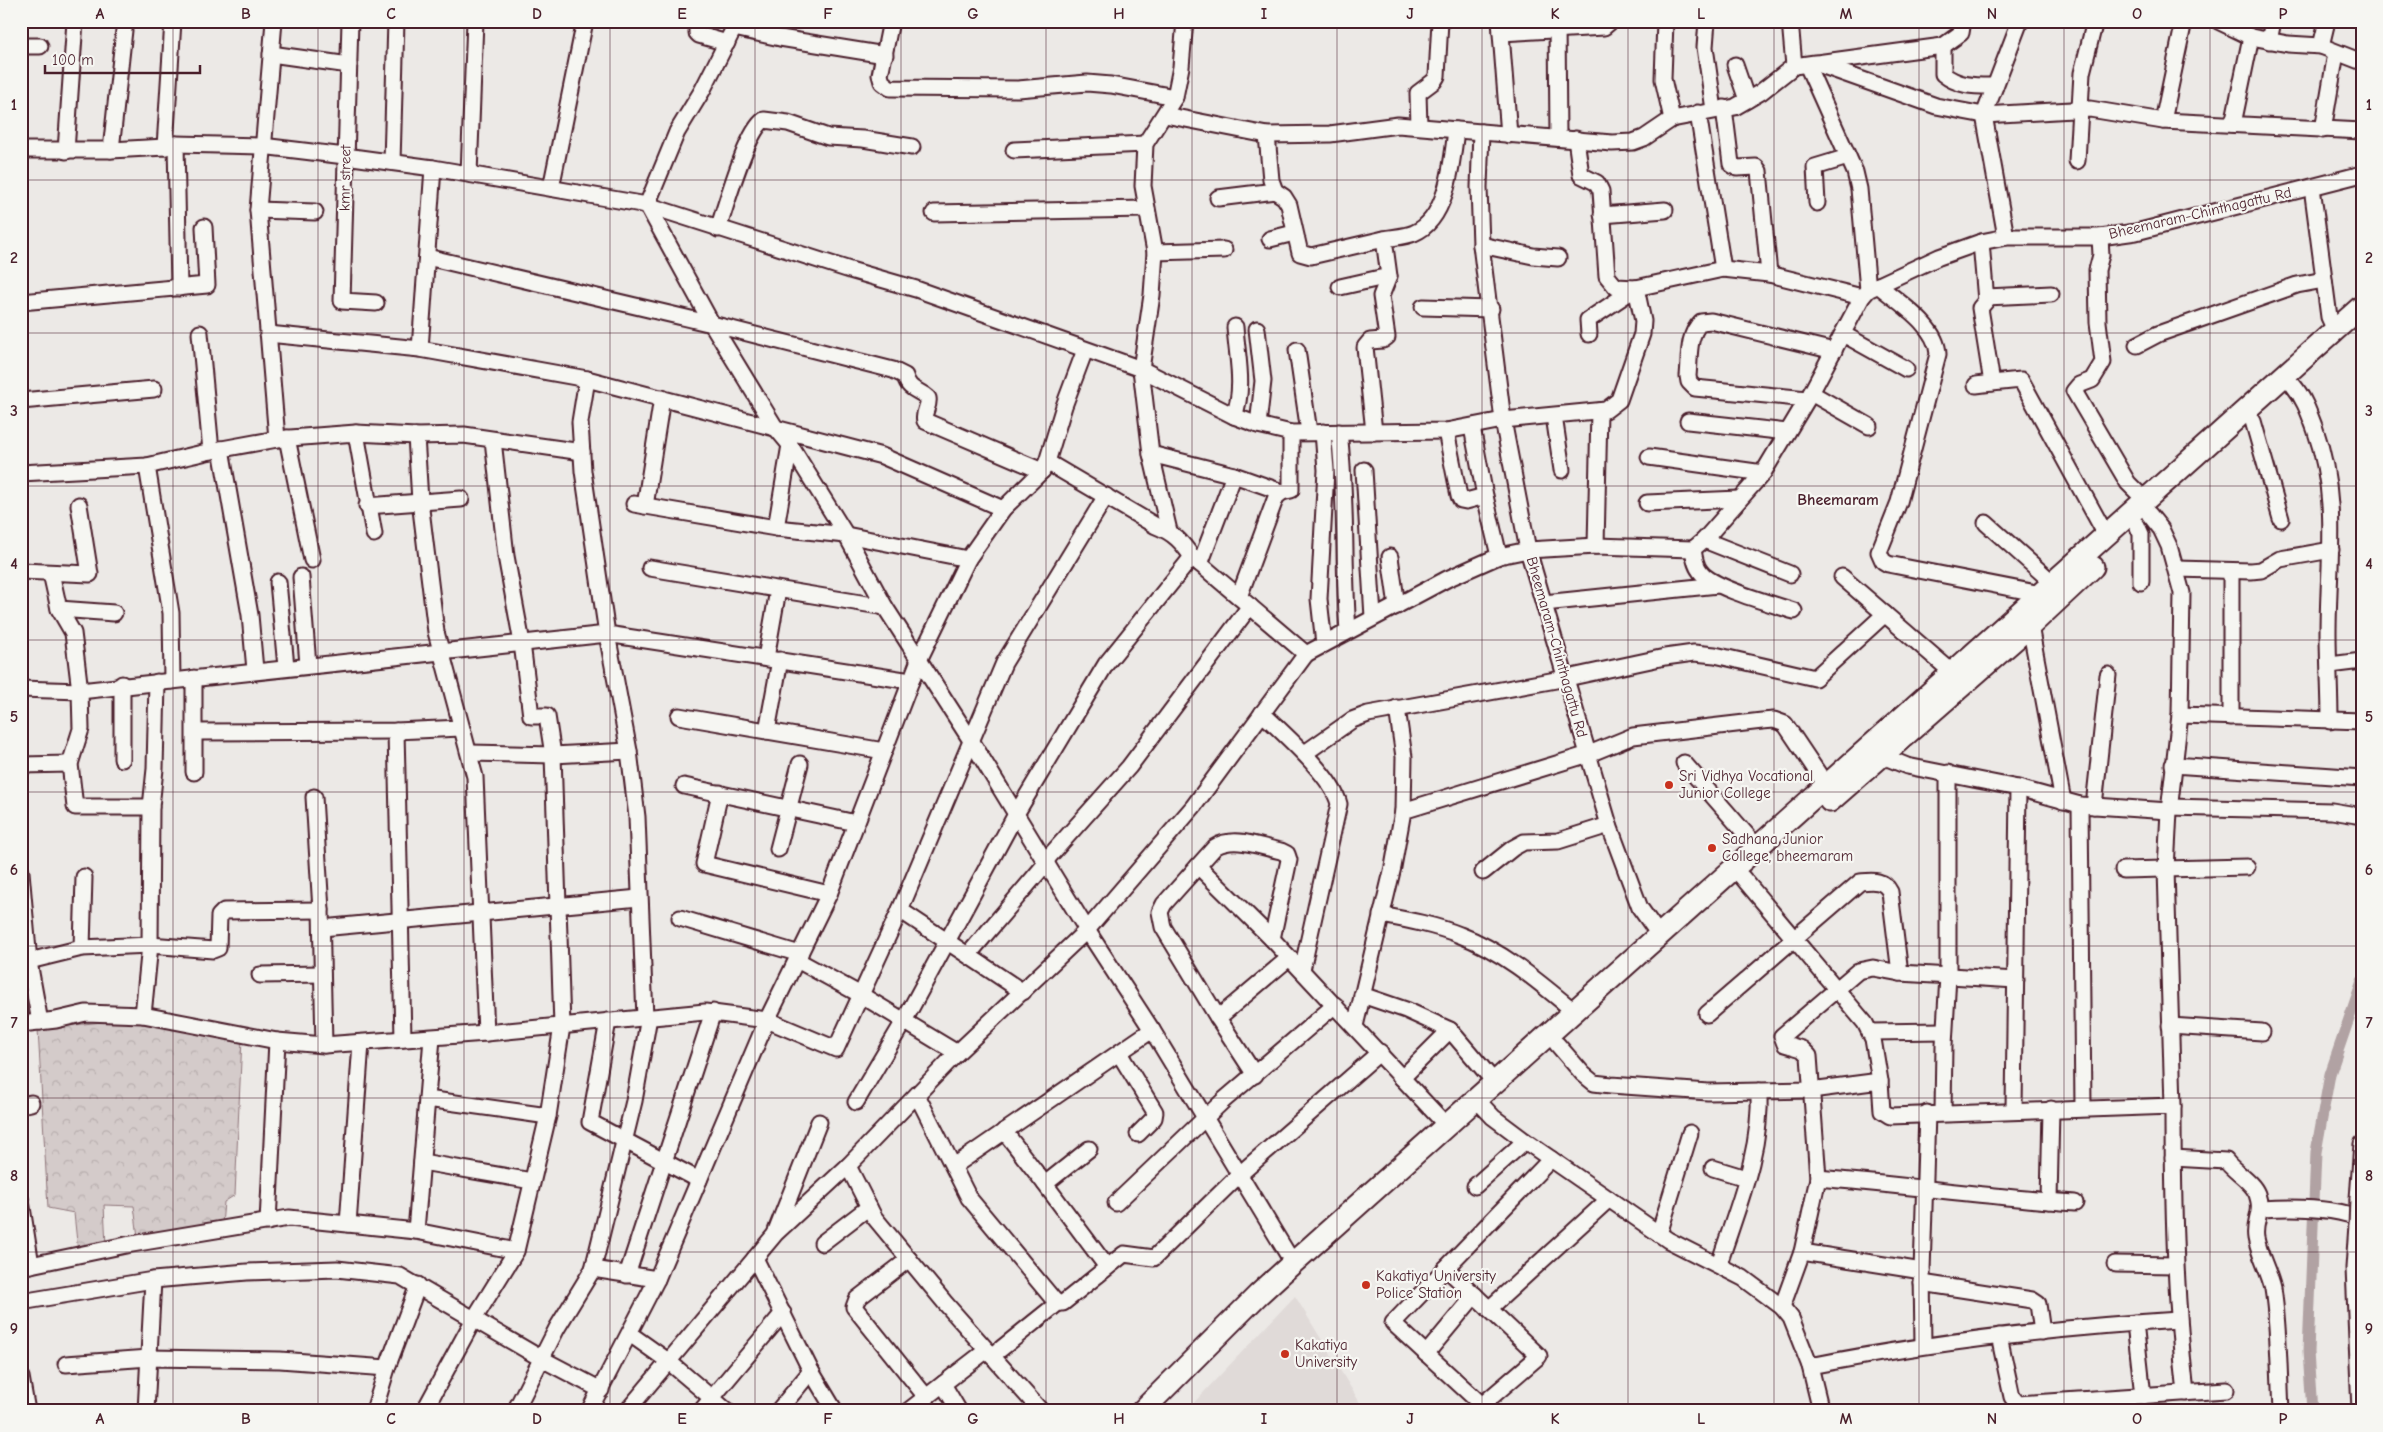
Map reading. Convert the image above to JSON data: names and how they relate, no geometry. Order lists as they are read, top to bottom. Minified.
{"streets":{"street":["kmr street","Bheemaram-Chinthagattu Rd"]},"districts":["Bheemaram"],"places":["Sri Vidhya Vocational Junior College","Sadhana Junior College, bheemaram","Kakatiya University Police Station","Kakatiya University"],"scale_bar":"100 m","grid":{"columns":["A","B","C","D","E","F","G","H","I","J","K","L","M","N","O","P"],"rows":["1","2","3","4","5","6","7","8","9"]}}
